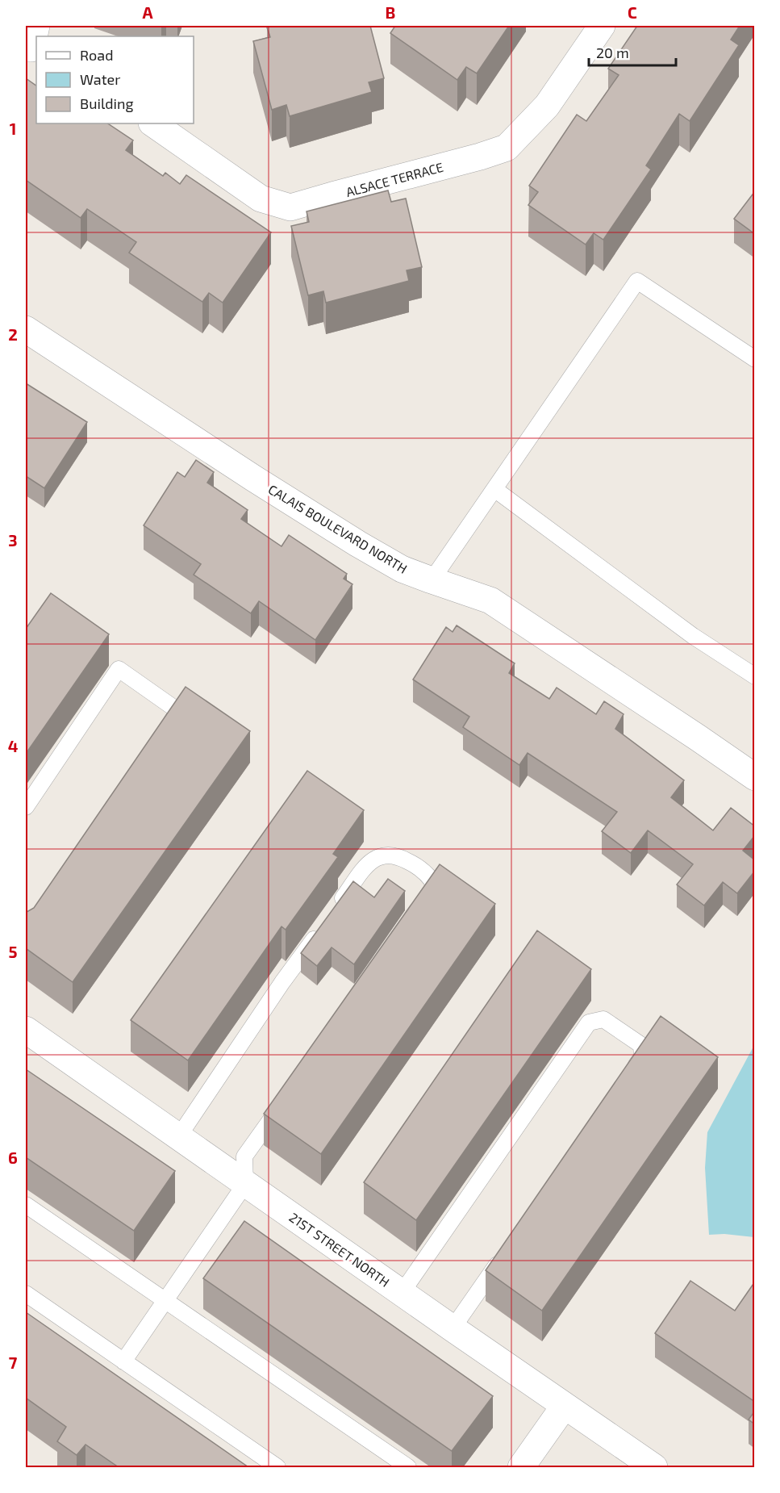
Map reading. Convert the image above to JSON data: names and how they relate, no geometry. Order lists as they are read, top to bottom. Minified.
{"streets":{"street":["ALSACE TERRACE","CALAIS BOULEVARD NORTH","21ST STREET NORTH"]},"legend":["Road","Water","Building"],"scale_bar":"20 m","grid":{"columns":["A","B","C"],"rows":["1","2","3","4","5","6","7"]}}
